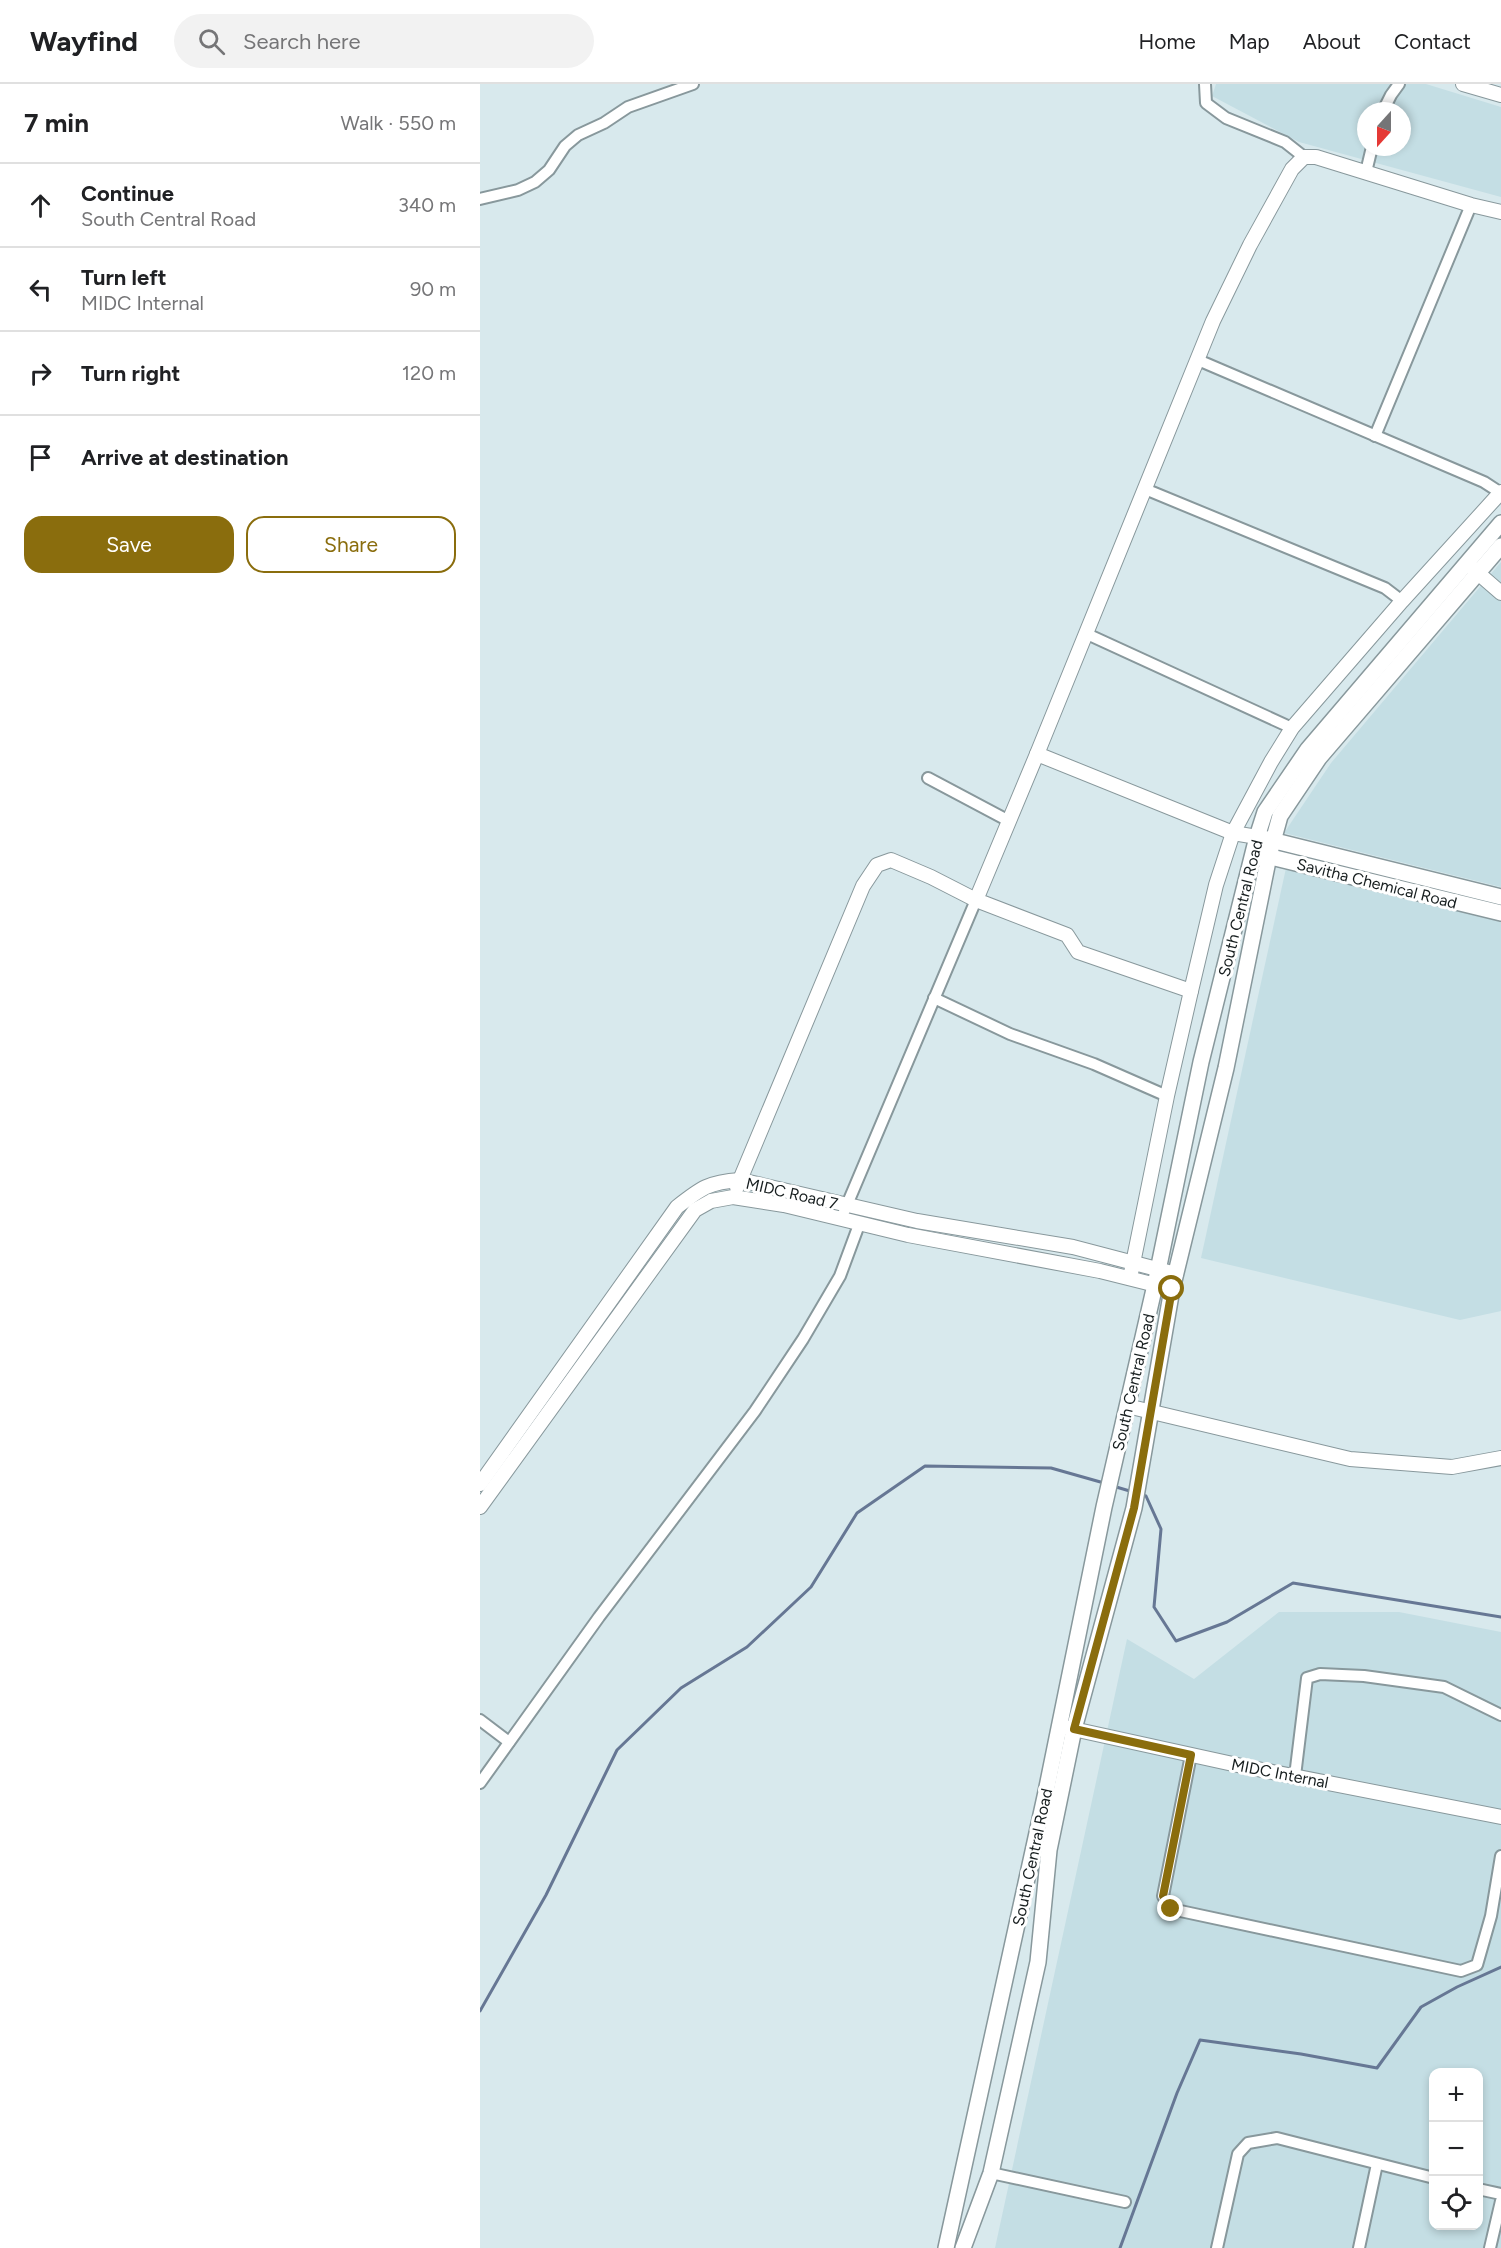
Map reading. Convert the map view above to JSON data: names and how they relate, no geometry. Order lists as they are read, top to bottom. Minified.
{"streets":{"main road":["Savitha Chemical Road","South Central Road"],"street":["MIDC Road 7","MIDC Internal"]},"crossings":[["Savitha Chemical Road","South Central Road"],["South Central Road","MIDC Road 7"],["South Central Road","MIDC Internal"]],"north":"bottom","page":{"header":"Wayfind","search":"Search here","nav":["Home","Map","About","Contact"],"heading":["7 min","Walk · 550 m"],"list":[["Continue","South Central Road","340 m"],["Turn left","MIDC Internal","90 m"],["Turn right","120 m"],"Arrive at destination"],"buttons":["Save","Share"],"map_buttons":["+","−"]}}
